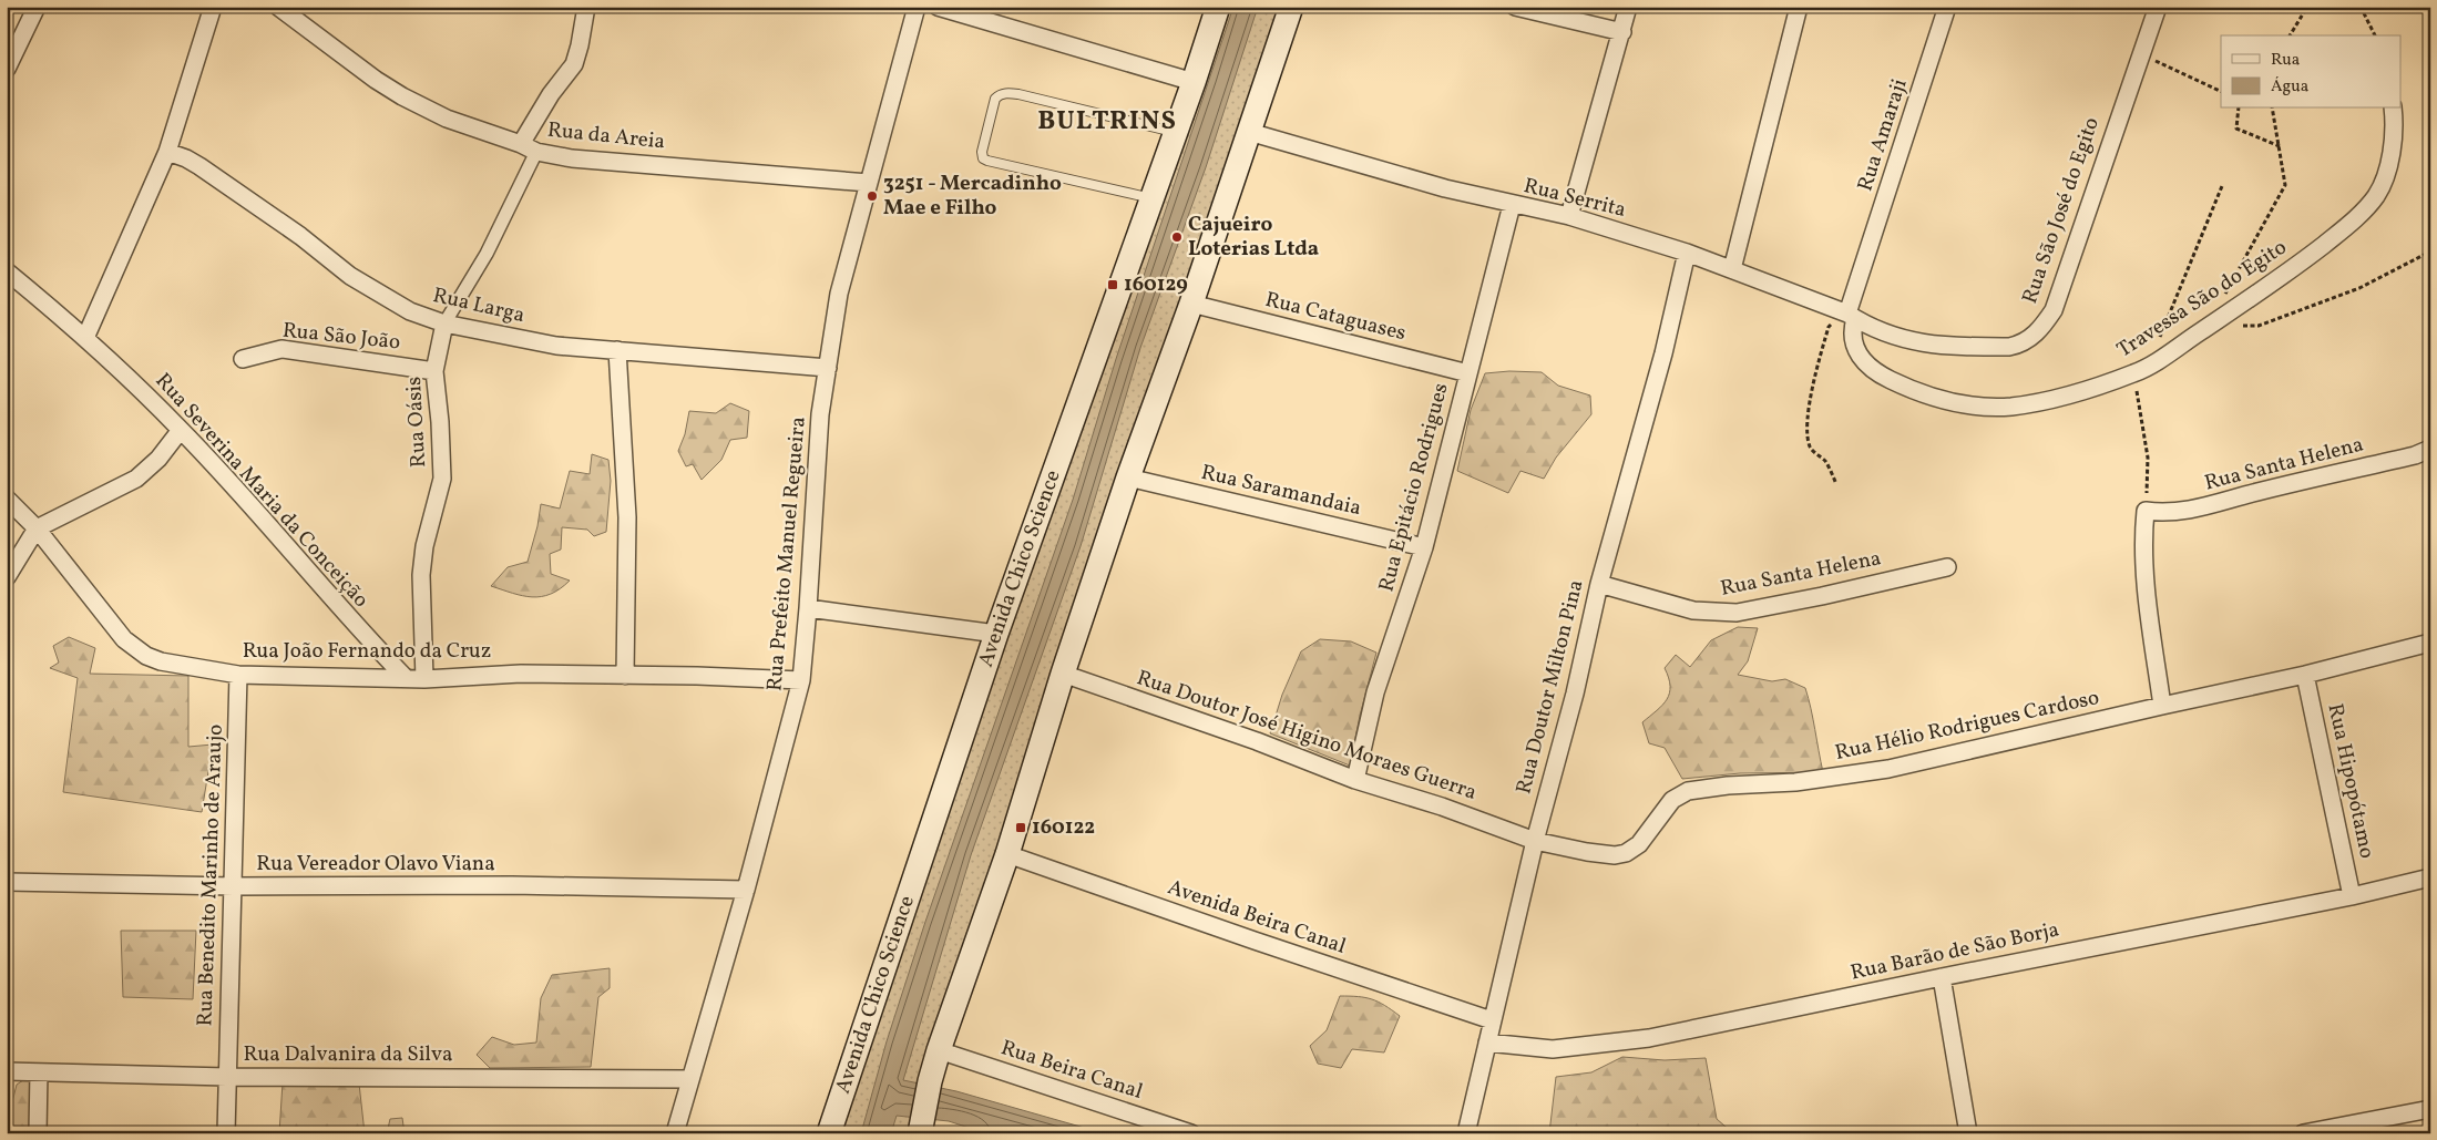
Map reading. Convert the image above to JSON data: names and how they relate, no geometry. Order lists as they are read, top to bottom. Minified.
{"streets":{"main road":["Avenida Chico Science"],"street":["Rua Amaraji","Rua da Areia","Rua Serrita","Rua São José do Egito","Travessa São do Egito","Rua Larga","Rua Cataguases","Rua São João","Rua Oásis","Rua Santa Helena","Rua Epitácio Rodrigues","Rua Severina Maria da Conceição","Rua Saramandaia","Rua Prefeito Manuel Regueira","Rua João Fernando da Cruz","Rua Doutor Milton Pina","Rua Hélio Rodrigues Cardoso","Rua Doutor José Higino Moraes Guerra","Rua Hipopótamo","Rua Vereador Olavo Viana","Rua Benedito Marinho de Araujo","Avenida Beira Canal","Rua Barão de São Borja","Rua Dalvanira da Silva","Rua Beira Canal"]},"crossings":[["Rua Amaraji","Rua Serrita"],["Rua Amaraji","Rua São José do Egito"],["Rua Amaraji","Travessa São do Egito"],["Rua da Areia","Rua Oásis"],["Rua da Areia","Rua Prefeito Manuel Regueira"],["Rua Serrita","Rua São José do Egito"],["Rua Serrita","Travessa São do Egito"],["Rua Serrita","Rua Epitácio Rodrigues"],["Rua Serrita","Rua Doutor Milton Pina"],["Rua São José do Egito","Travessa São do Egito"],["Rua Larga","Rua Oásis"],["Rua Larga","Rua Prefeito Manuel Regueira"],["Rua Cataguases","Rua Epitácio Rodrigues"],["Rua São João","Rua Oásis"],["Rua Oásis","Rua João Fernando da Cruz"],["Rua Santa Helena","Rua Doutor Milton Pina"],["Rua Epitácio Rodrigues","Rua Saramandaia"],["Rua Epitácio Rodrigues","Rua Doutor José Higino Moraes Guerra"],["Rua Severina Maria da Conceição","Rua João Fernando da Cruz"],["Rua Prefeito Manuel Regueira","Rua João Fernando da Cruz"],["Rua Prefeito Manuel Regueira","Rua Vereador Olavo Viana"],["Rua Prefeito Manuel Regueira","Rua Dalvanira da Silva"],["Rua João Fernando da Cruz","Rua Benedito Marinho de Araujo"],["Rua Doutor Milton Pina","Rua Hélio Rodrigues Cardoso"],["Rua Doutor Milton Pina","Rua Doutor José Higino Moraes Guerra"],["Rua Doutor Milton Pina","Avenida Beira Canal"],["Rua Doutor Milton Pina","Rua Barão de São Borja"],["Rua Hélio Rodrigues Cardoso","Rua Doutor José Higino Moraes Guerra"],["Rua Hélio Rodrigues Cardoso","Rua Hipopótamo"],["Rua Hipopótamo","Rua Barão de São Borja"],["Rua Vereador Olavo Viana","Rua Benedito Marinho de Araujo"],["Rua Benedito Marinho de Araujo","Rua Dalvanira da Silva"]],"districts":["BULTRINS"],"places":{"other":["3251 - Mercadinho Mae e Filho","Cajueiro Loterias Ltda"],"transit":["160129","160122"]},"legend":["Rua","Água"]}
